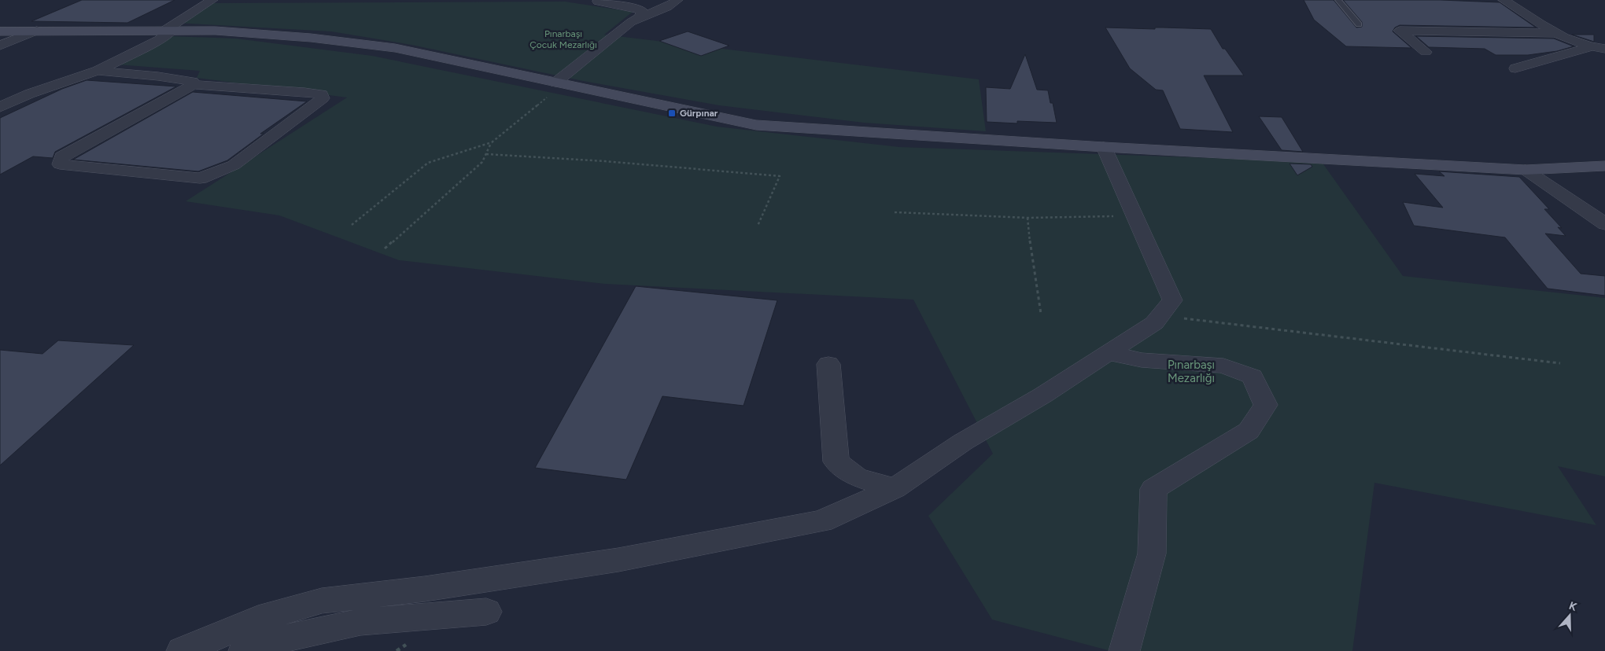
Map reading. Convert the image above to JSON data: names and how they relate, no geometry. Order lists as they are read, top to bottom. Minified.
{"parks":["Pınarbaşı Çocuk Mezarlığı","Pınarbaşı Mezarlığı"],"places":{"transit":["Gürpınar"]},"north":"top"}
